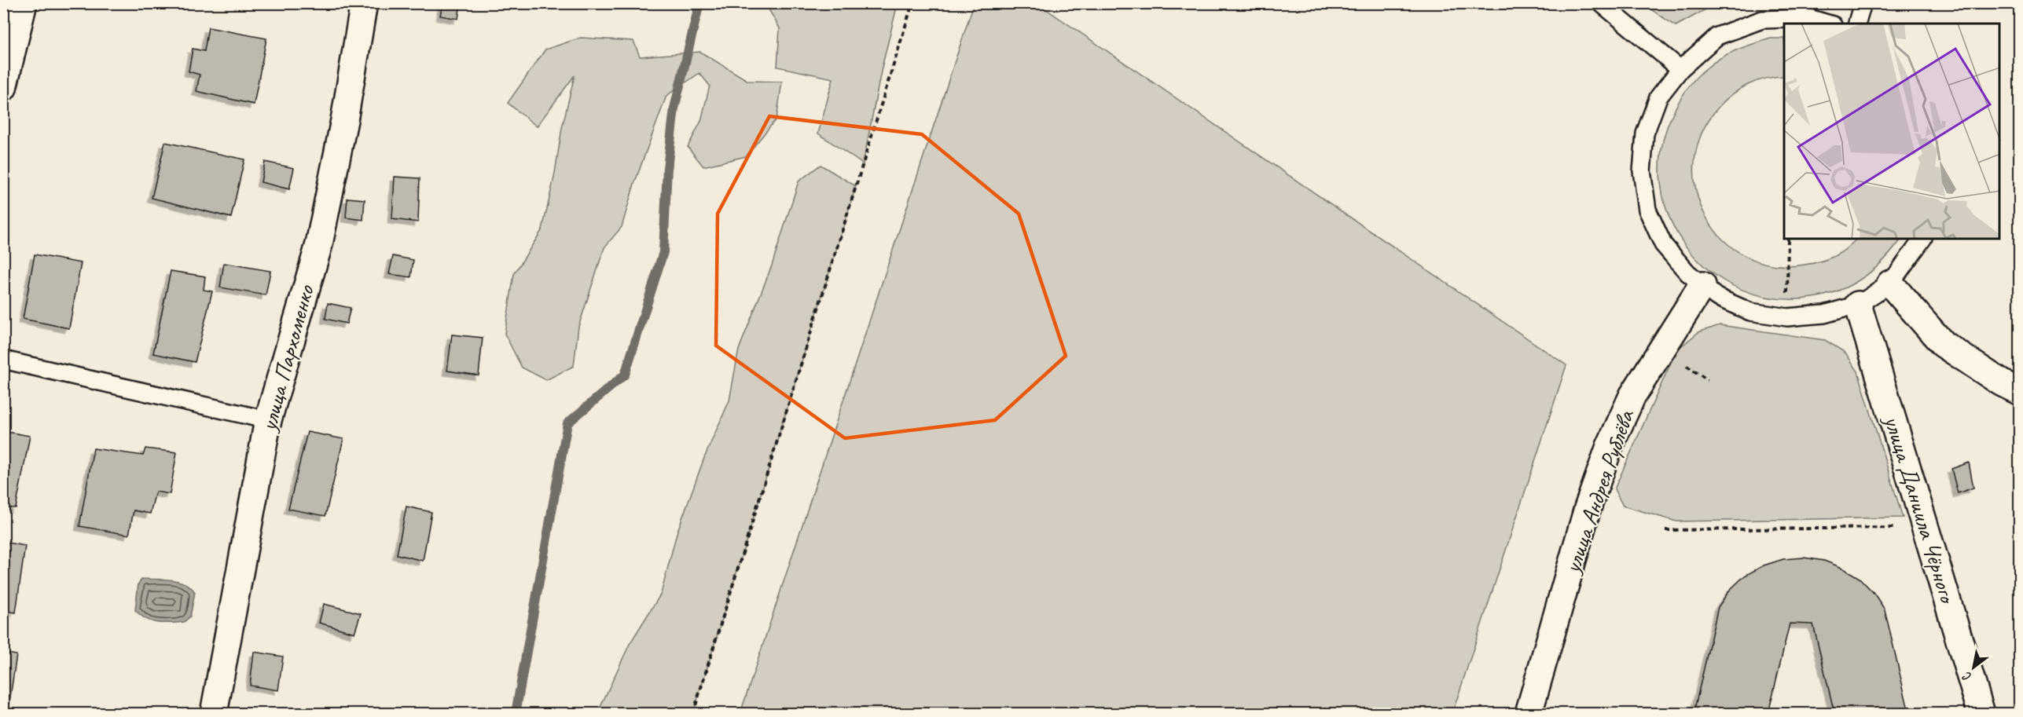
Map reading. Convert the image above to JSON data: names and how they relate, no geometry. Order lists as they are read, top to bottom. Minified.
{"streets":{"street":["улица Пархоменко","улица Андрея Рублёва","улица Даниила Чёрного"]},"north":"bottom left"}
